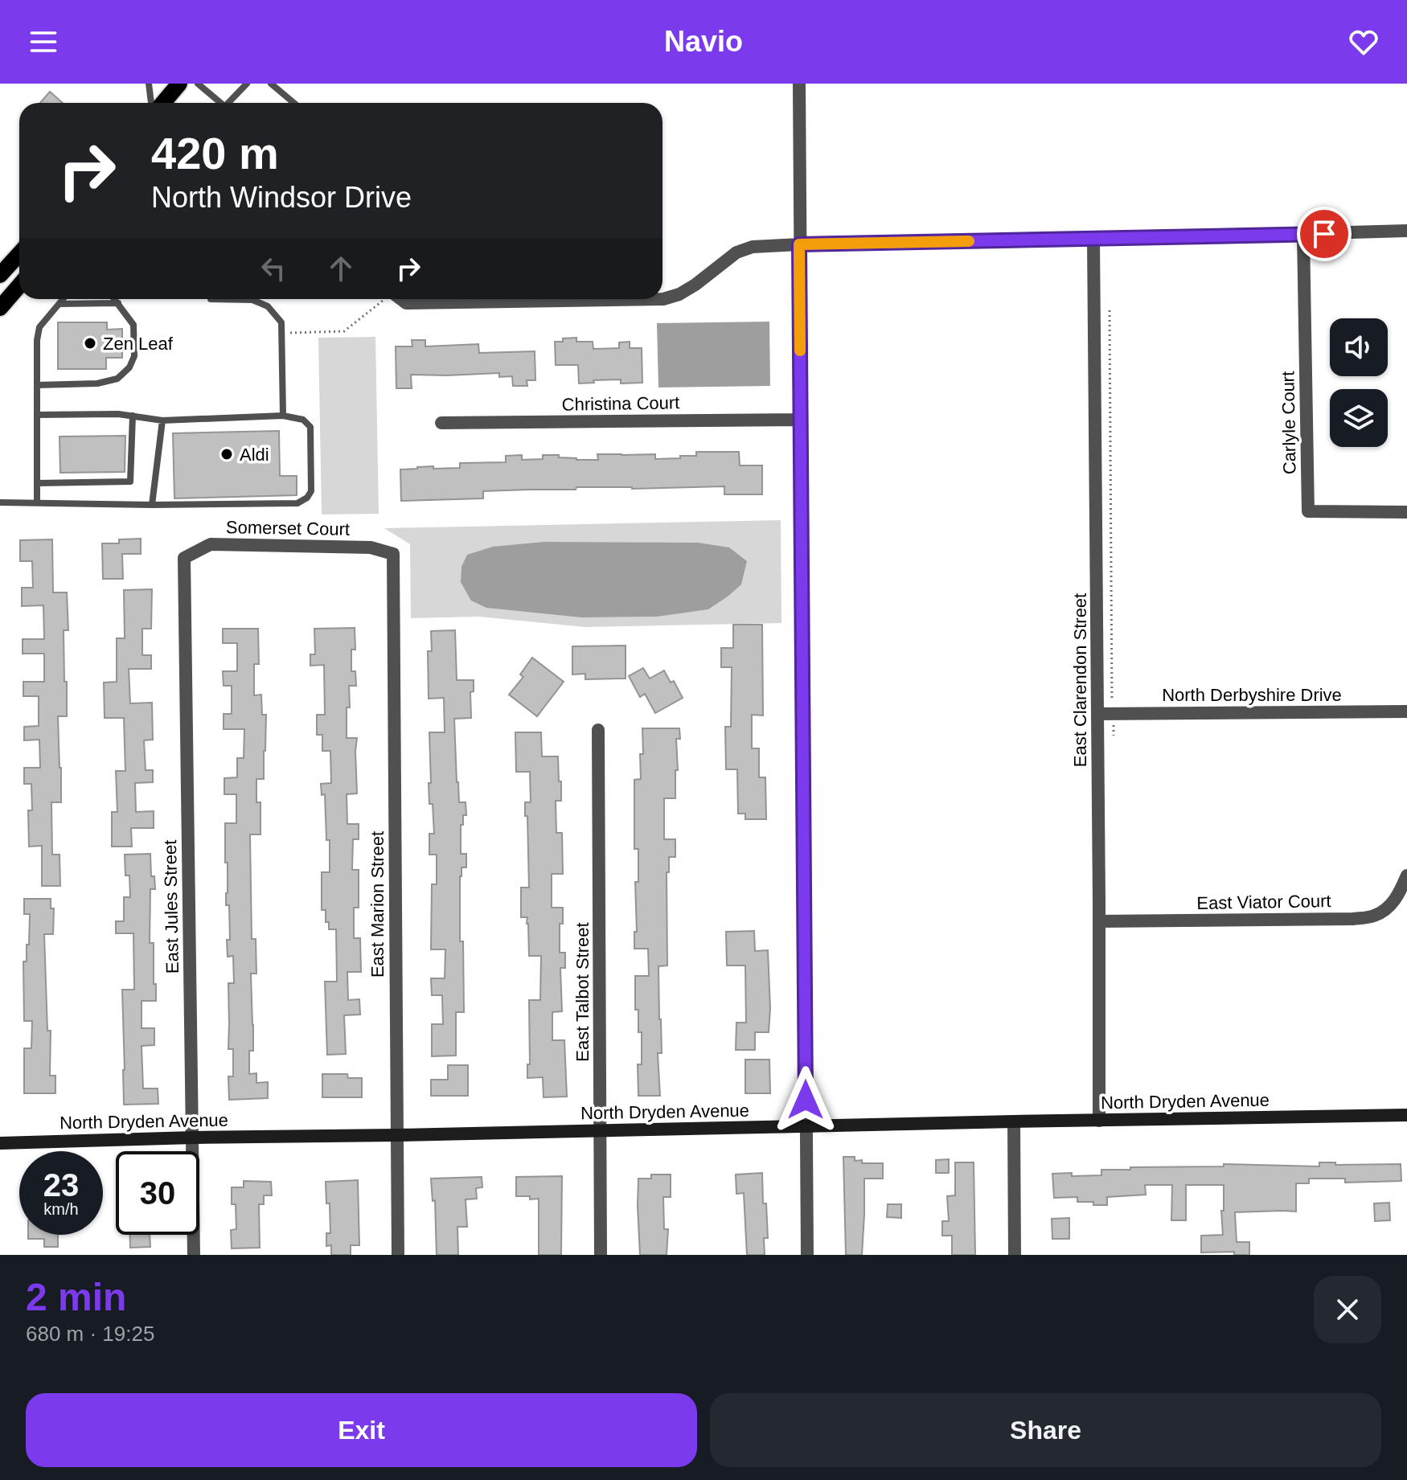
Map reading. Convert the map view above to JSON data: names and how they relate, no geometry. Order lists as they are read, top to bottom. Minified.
{"streets":{"street":["Christina Court","Carlyle Court","Somerset Court","East Clarendon Street","North Derbyshire Drive","East Viator Court","East Marion Street","East Jules Street","East Talbot Street","North Dryden Avenue"]},"crossings":[["Somerset Court","East Marion Street"],["Somerset Court","East Jules Street"],["East Clarendon Street","North Derbyshire Drive"],["East Clarendon Street","East Viator Court"],["East Clarendon Street","North Dryden Avenue"],["East Marion Street","North Dryden Avenue"],["East Jules Street","North Dryden Avenue"],["East Talbot Street","North Dryden Avenue"]],"places":["Zen Leaf","Aldi"],"page":{"header":"Navio","turn":["420 m","North Windsor Drive"],"speed":"23 km/h","limit":"30","heading":["2 min","680 m · 19:25"],"buttons":["Exit","Share"]}}
